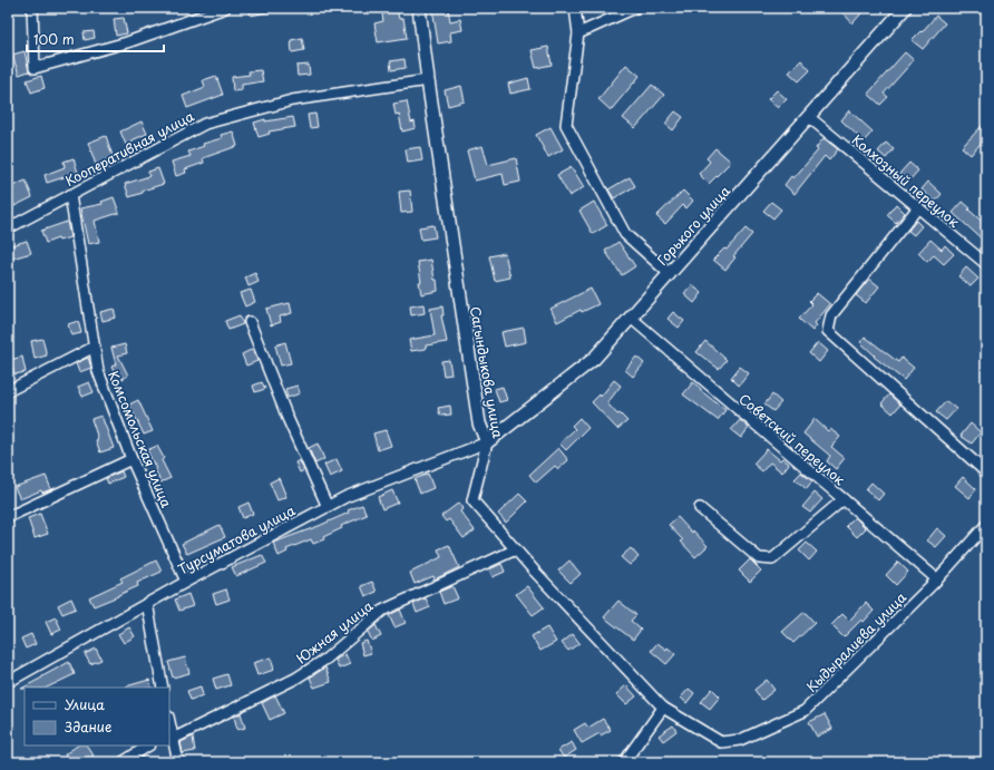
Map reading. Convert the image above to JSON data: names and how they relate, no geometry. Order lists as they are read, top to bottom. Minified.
{"streets":{"street":["Кооперативная улица","Колхозный переулок","Горького улица","Сагындыкова улица","Комсомольская улица","Советский переулок","Турсуматова улица","Южная улица","Кыдыралиева улица"]},"crossings":[["Кооперативная улица","Сагындыкова улица"],["Кооперативная улица","Комсомольская улица"],["Колхозный переулок","Горького улица"],["Горького улица","Сагындыкова улица"],["Горького улица","Советский переулок"],["Горького улица","Турсуматова улица"],["Сагындыкова улица","Турсуматова улица"],["Сагындыкова улица","Южная улица"],["Сагындыкова улица","Кыдыралиева улица"],["Комсомольская улица","Турсуматова улица"],["Советский переулок","Кыдыралиева улица"]],"legend":["Улица","Здание"],"scale_bar":"100 m"}
